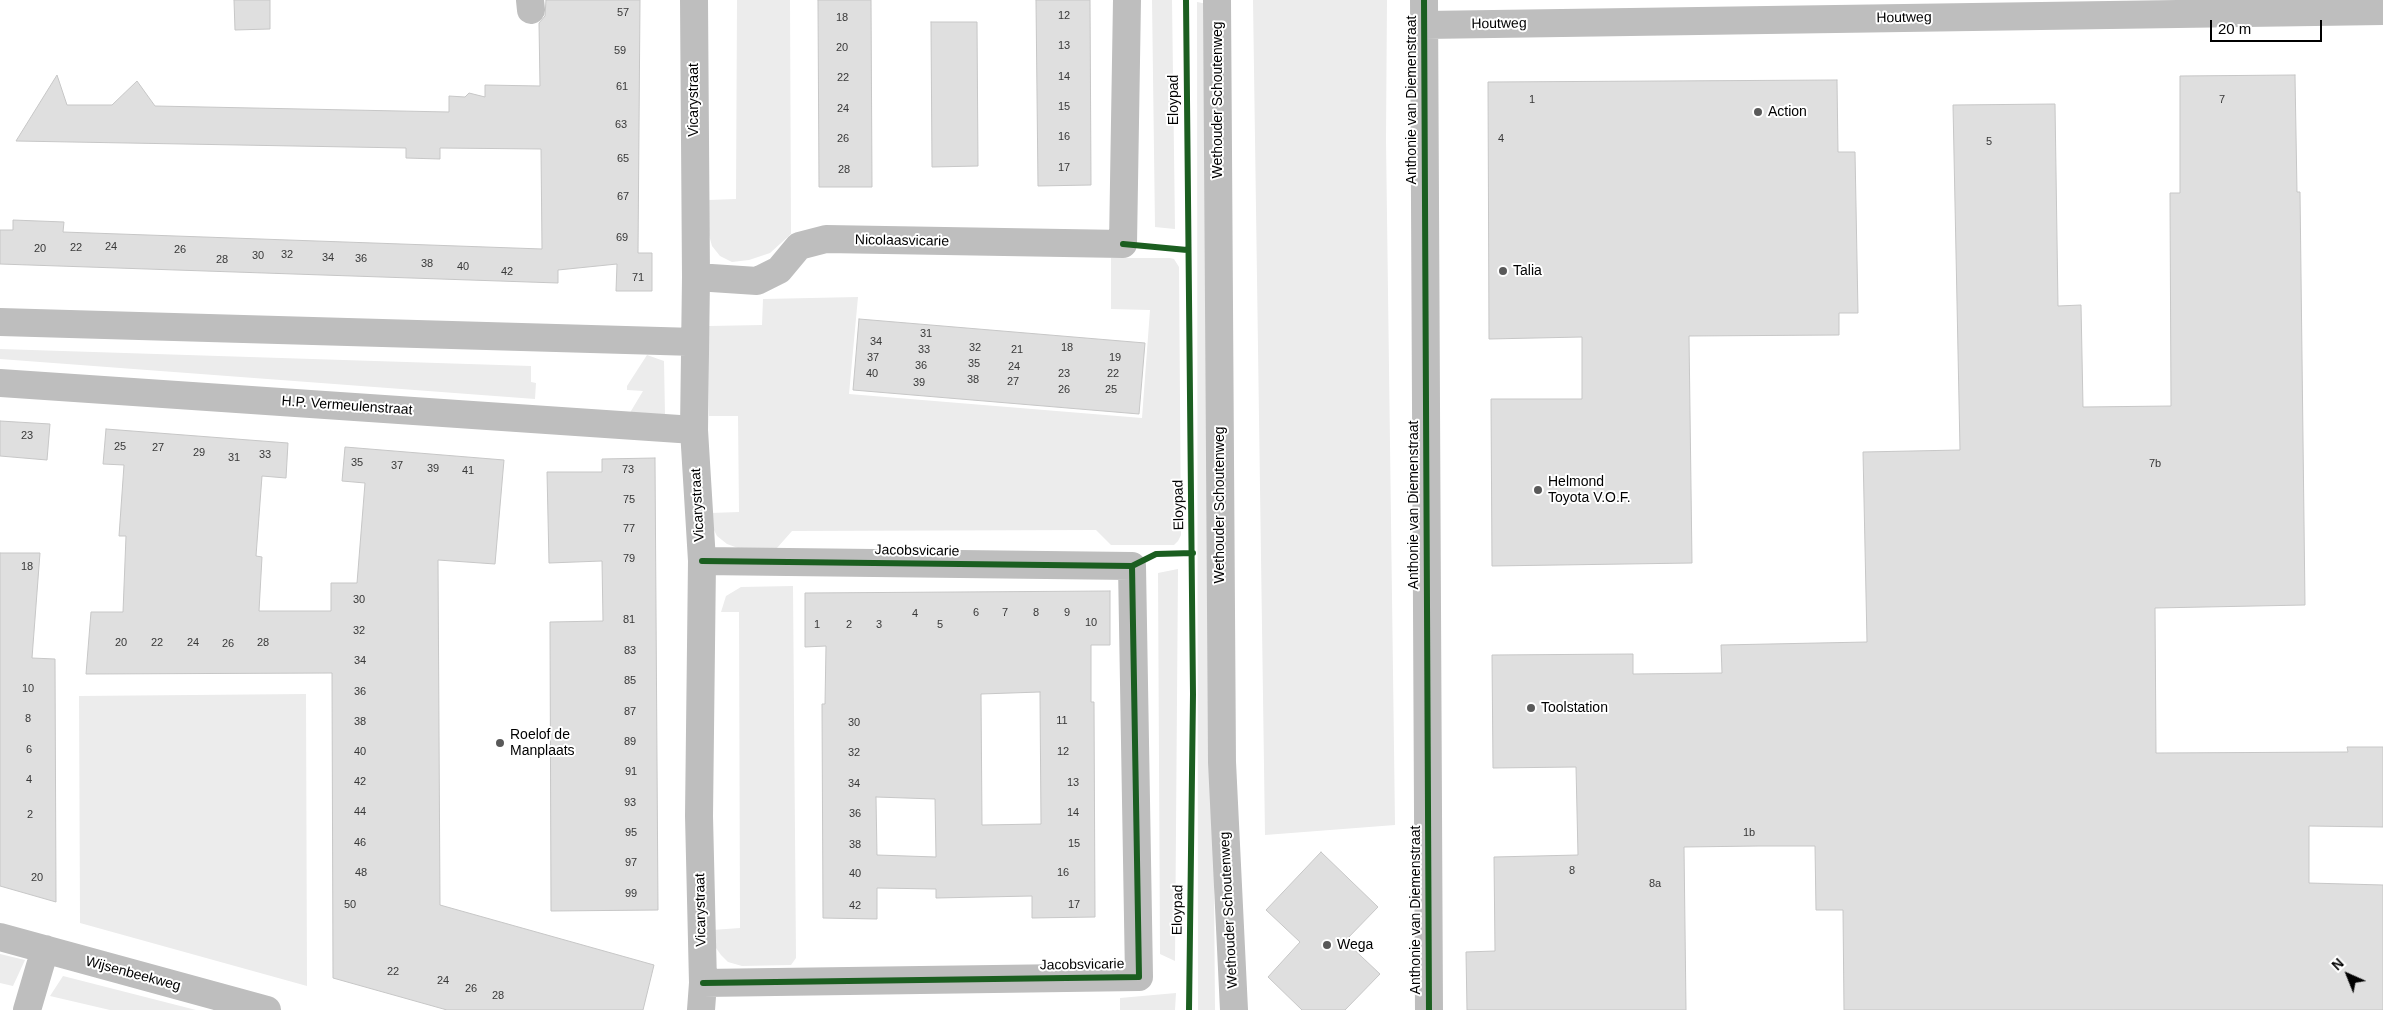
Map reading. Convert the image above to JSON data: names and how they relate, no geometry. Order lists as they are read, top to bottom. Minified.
{"streets":{"street":["Houtweg","Vicarystraat","Wethouder Schoutenweg","Anthonie van Diemenstraat","Nicolaasvicarie","H.P. Vermeulenstraat","Jacobsvicarie","Wijsenbeekweg"],"cycle path":["Eloypad"]},"crossings":[["Houtweg","Anthonie van Diemenstraat"],["Vicarystraat","Nicolaasvicarie"],["Vicarystraat","H.P. Vermeulenstraat"],["Vicarystraat","Jacobsvicarie"]],"places":["Action","Talia","Helmond Toyota V.O.F.","Toolstation","Roelof de Manplaats","Wega"],"house_numbers":["57","12","18","13","20","59","14","22","61","1","7","15","24","63","16","26","4","5","65","17","28","67","69","24","22","20","26","32","30","34","36","28","38","40","42","71","31","34","32","18","33","21","37","19","35","36","24","40","23","22","38","27","39","26","25","23","25","27","29","33","31","35","7b","37","39","73","41","75","77","79","18","30","6","7","8","9","4","81","10","1","2","3","5","32","20","22","24","28","26","83","34","85","10","36","87","8","11","38","30","89","6","40","12","32","91","4","42","13","34","93","44","14","36","2","95","1b","46","15","38","97","8","48","16","40","20","8a","99","50","17","42","22","24","26","28"],"scale_bar":"20 m","north":"top left"}
